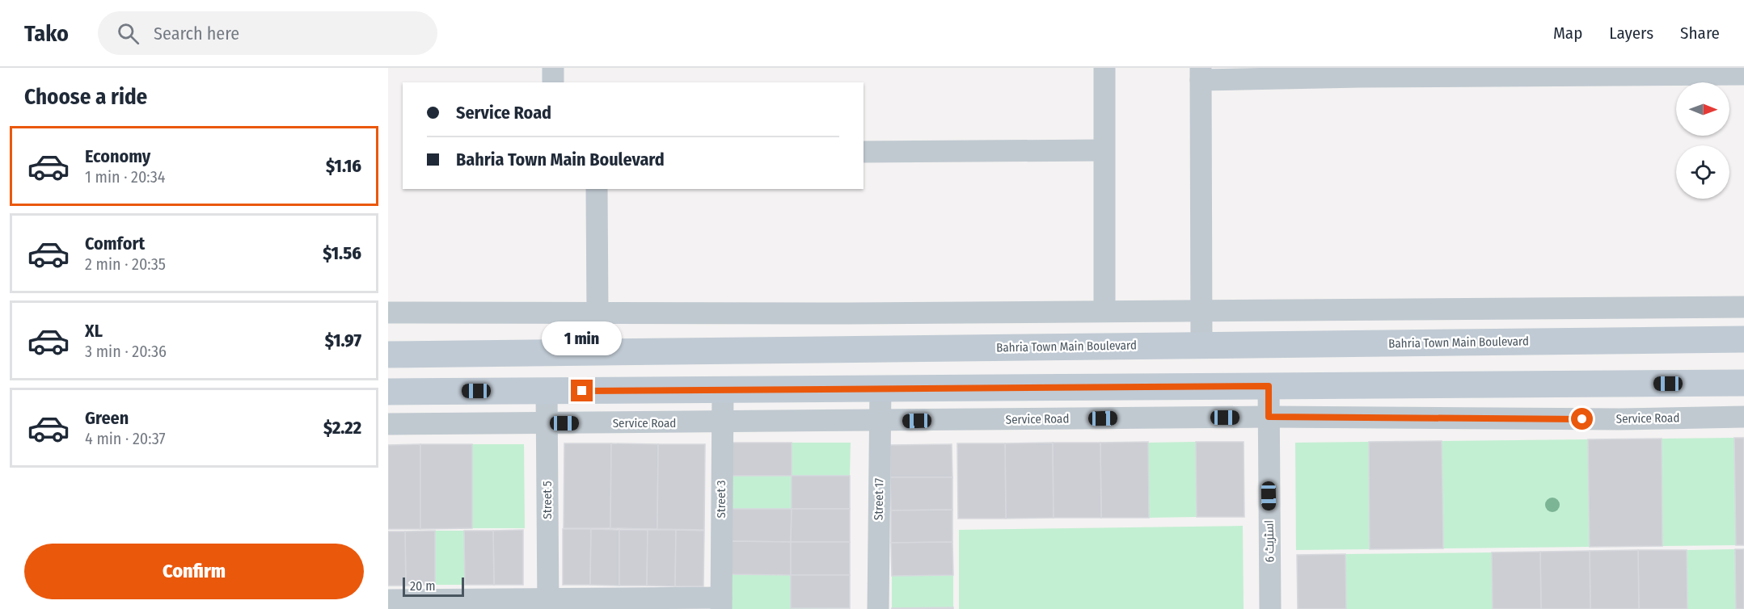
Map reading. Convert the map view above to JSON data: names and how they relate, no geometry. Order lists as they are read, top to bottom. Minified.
{"streets":{"main road":["Bahria Town Main Boulevard"],"street":["Service Road","Street 3","Street 17","Street 5","اسٹریٹ 6"]},"crossings":[["Service Road","Street 3"],["Service Road","Street 17"],["Service Road","Street 5"],["Service Road","اسٹریٹ 6"]],"scale_bar":"20 m","north":"right","page":{"header":"Tako","search":"Search here","nav":["Map","Layers","Share"],"heading":"Choose a ride","banner":["Service Road","Bahria Town Main Boulevard"],"list":[{"name":"Economy","note":"1 min · 20:34","value":"$1.16"},{"name":"Comfort","note":"2 min · 20:35","value":"$1.56"},{"name":"XL","note":"3 min · 20:36","value":"$1.97"},{"name":"Green","note":"4 min · 20:37","value":"$2.22"}],"bubble":"1 min","buttons":"Confirm","scale":"20 m"}}
